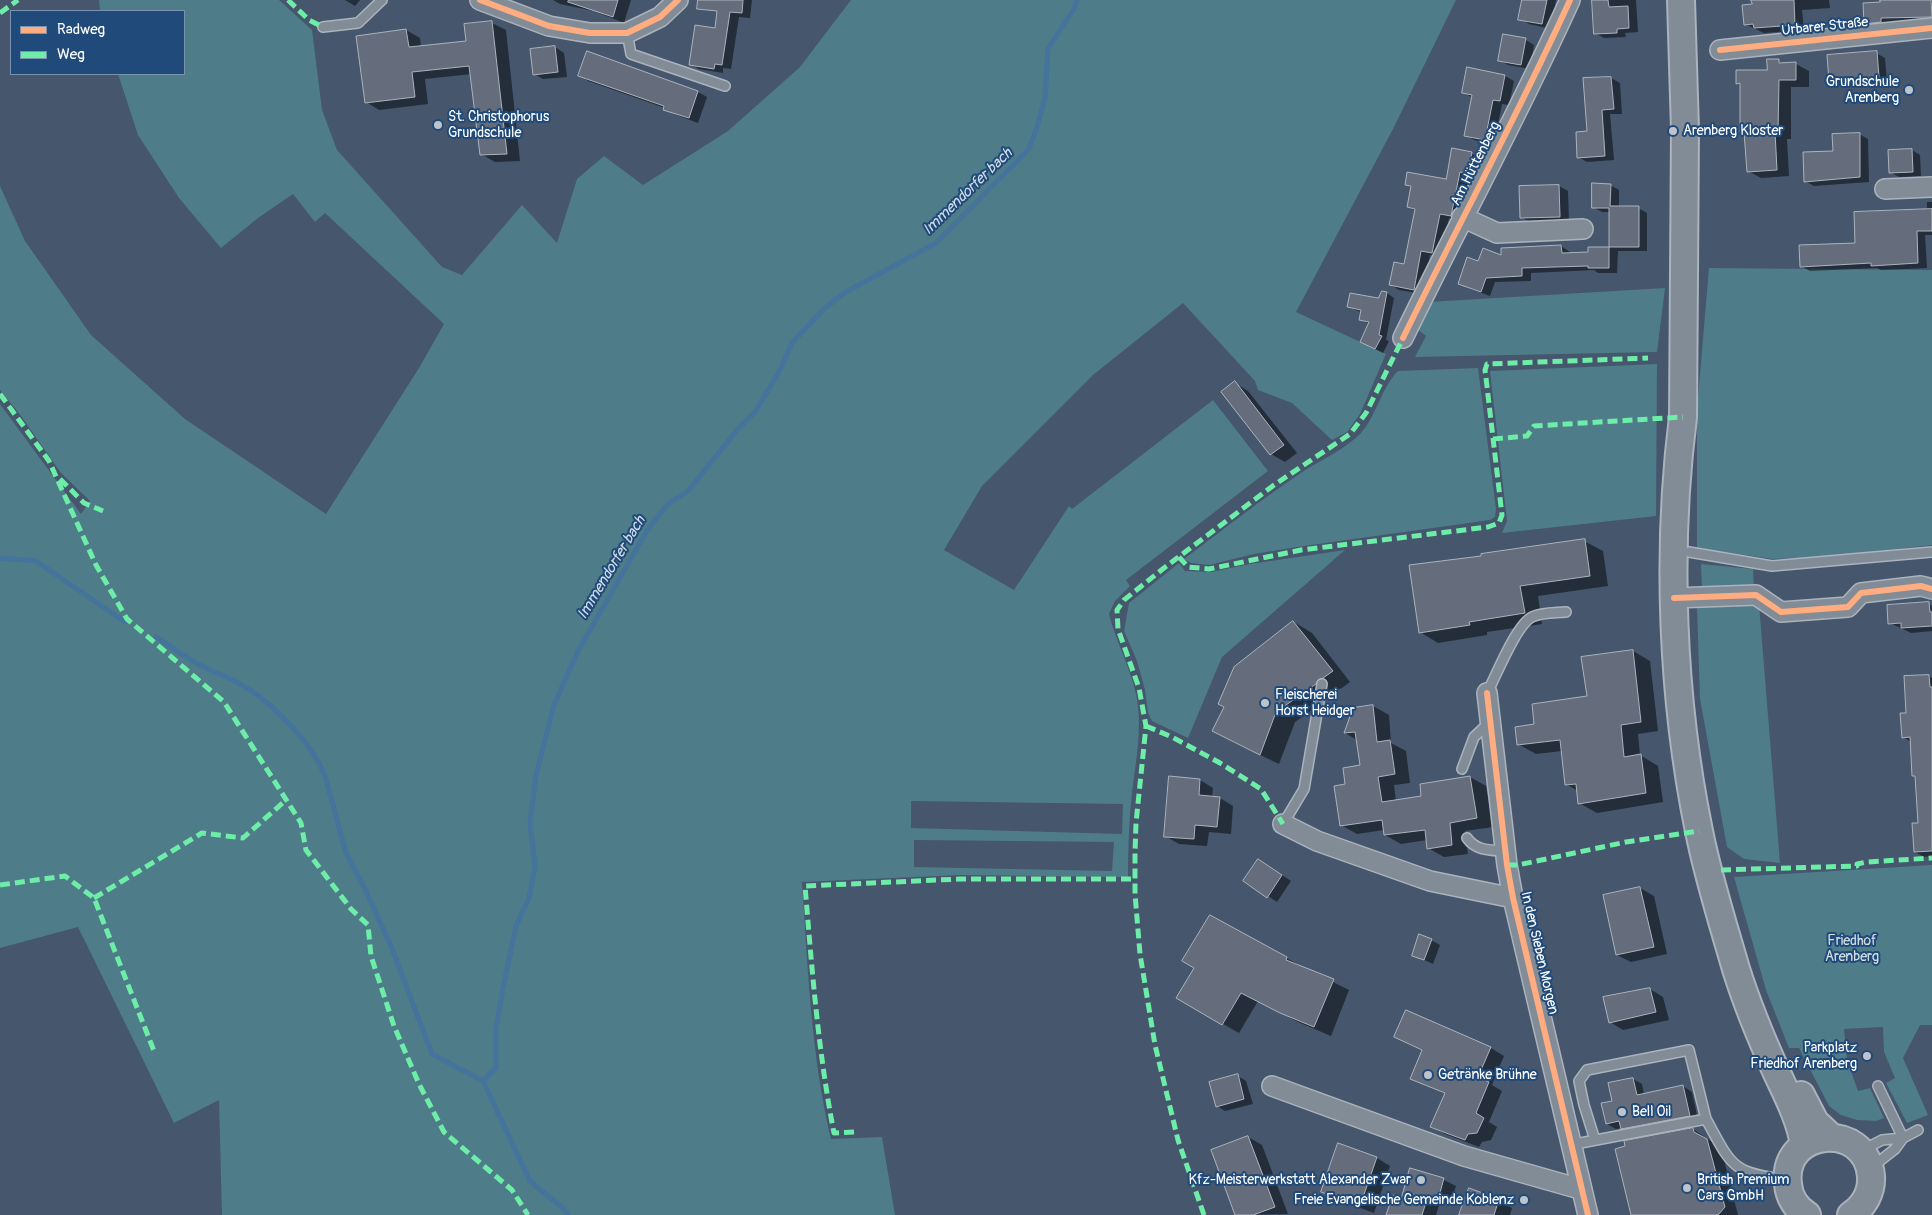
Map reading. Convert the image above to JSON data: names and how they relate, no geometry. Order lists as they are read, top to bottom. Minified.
{"streets":{"street":["Urbarer Straße","Am Hüttenberg","In den Sieben Morgen"]},"water":["Immendorfer bach"],"parks":["Friedhof Arenberg"],"places":["Grundschule Arenberg","St. Christophorus Grundschule","Arenberg Kloster","Fleischerei Horst Heidger","Parkplatz Friedhof Arenberg","Getränke Brühne","Bell Oil","Kfz-Meisterwerkstatt Alexander Zwar","British Premium Cars GmbH","Freie Evangelische Gemeinde Koblenz"],"legend":["Radweg","Weg"]}
